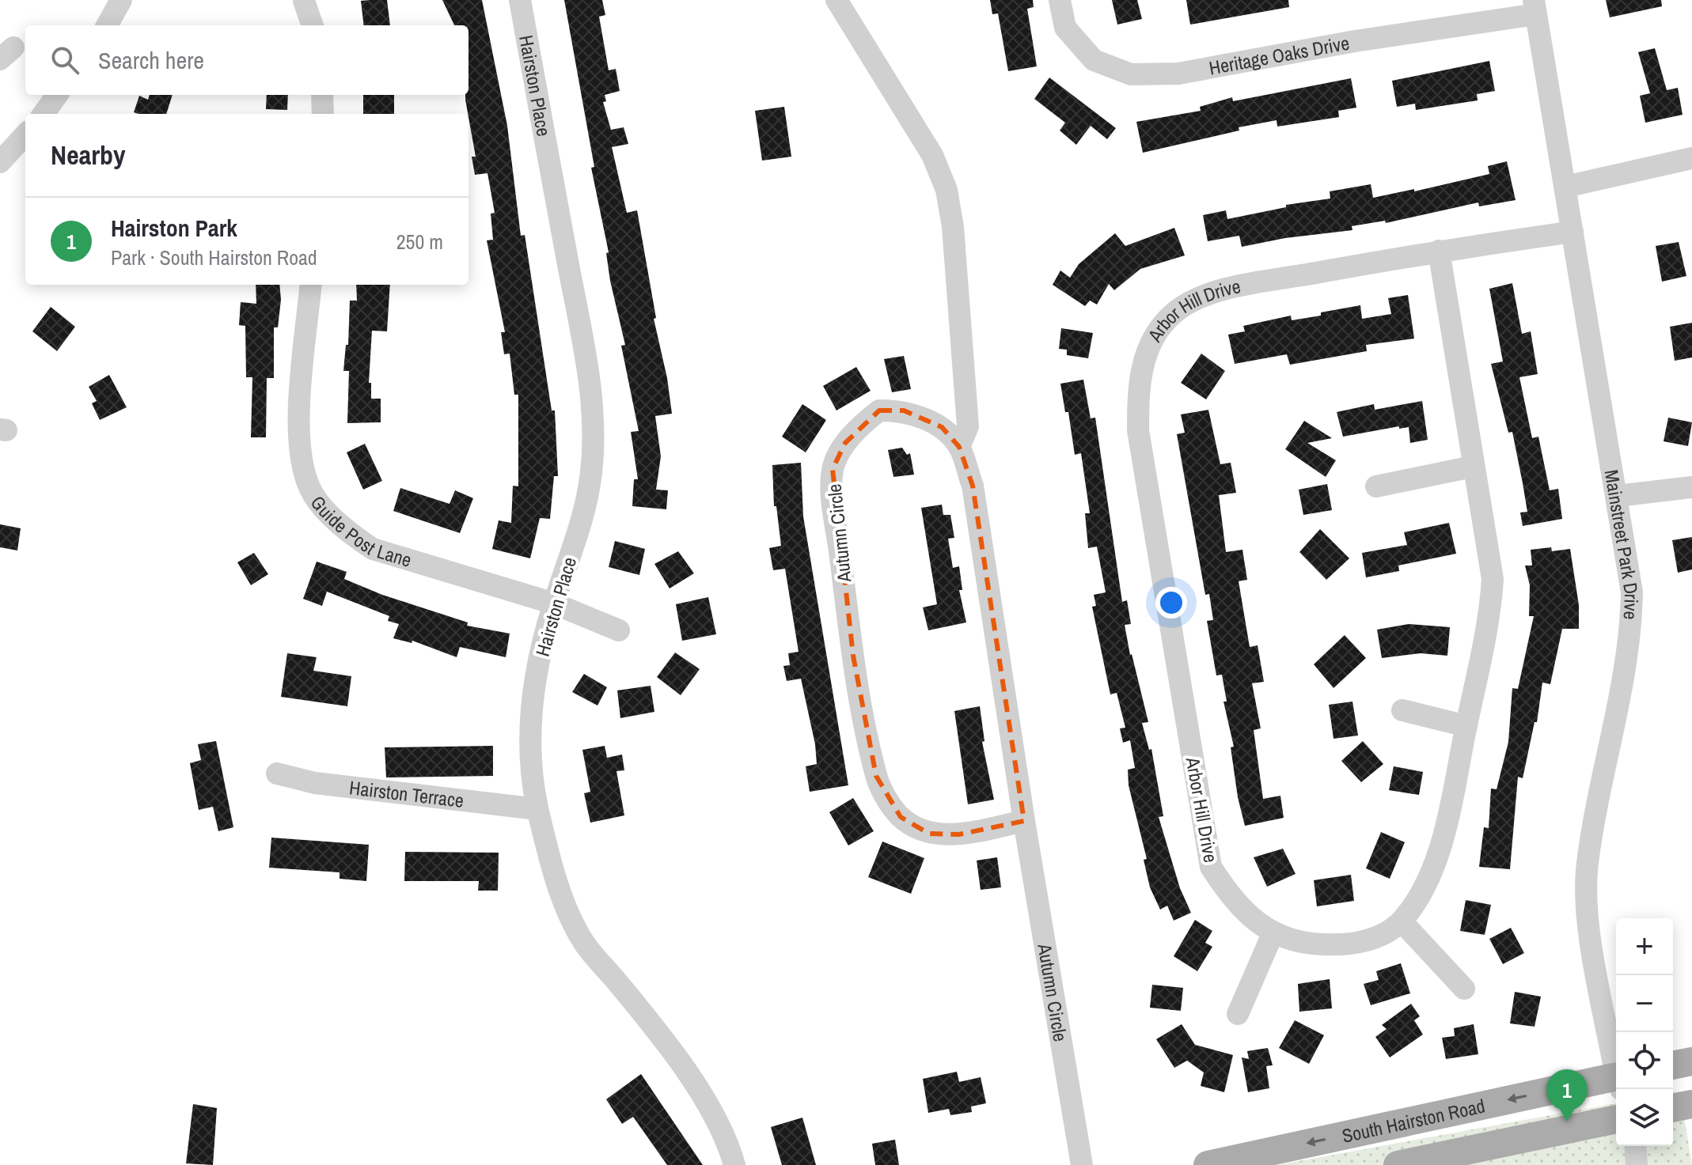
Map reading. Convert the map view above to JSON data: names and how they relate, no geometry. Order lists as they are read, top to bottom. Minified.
{"streets":{"main road":["South Hairston Road"],"street":["Heritage Oaks Drive","Hairston Place","Arbor Hill Drive","Guide Post Lane","Autumn Circle","Mainstreet Park Drive","Hairston Terrace"]},"crossings":[["Heritage Oaks Drive","Mainstreet Park Drive"],["Hairston Place","Guide Post Lane"],["Hairston Place","Hairston Terrace"],["Arbor Hill Drive","Mainstreet Park Drive"]],"page":{"search":"Search here","heading":"Nearby","list":[{"mark":"1","name":"Hairston Park","note":"Park · South Hairston Road","value":"250 m"}],"map_buttons":["+","−"],"pins":"1"}}
